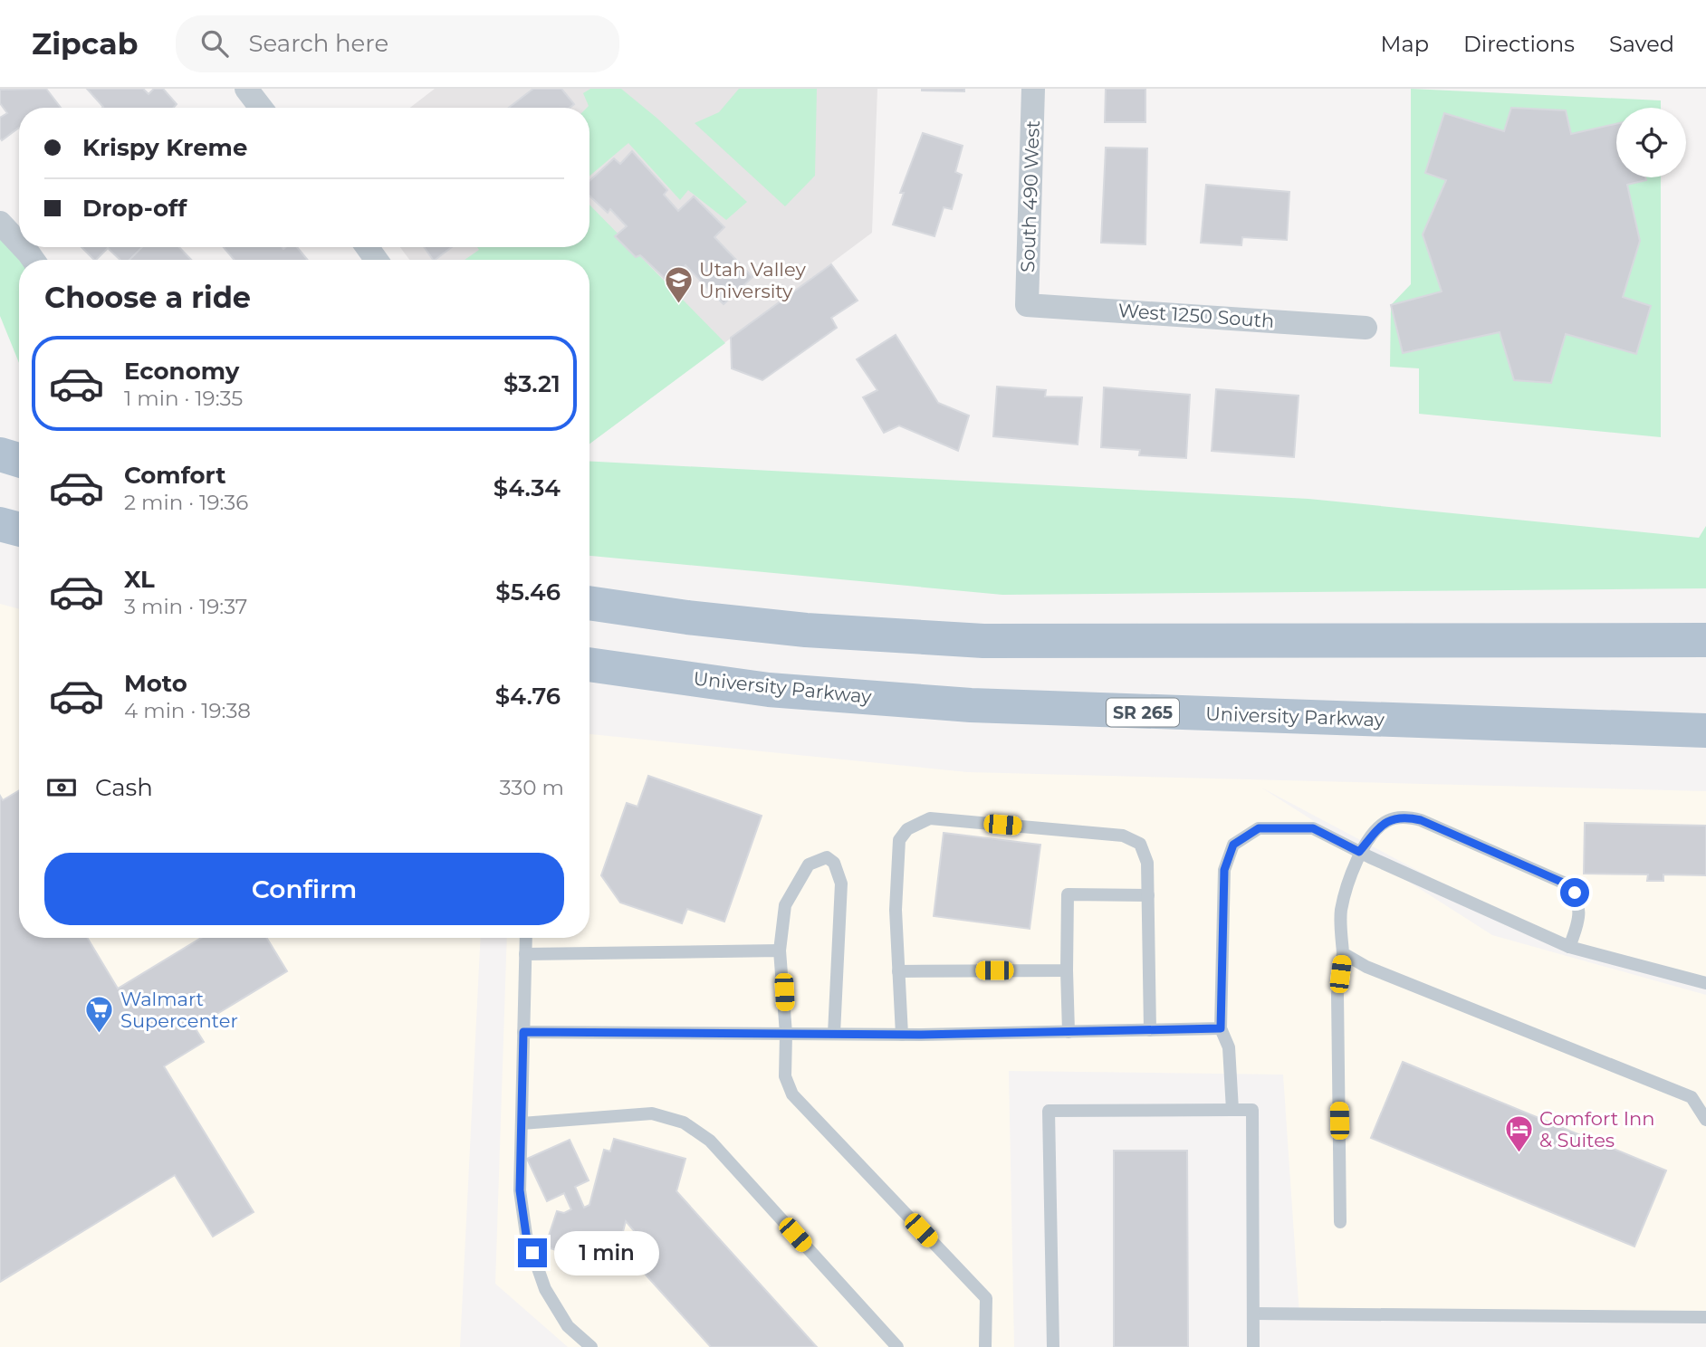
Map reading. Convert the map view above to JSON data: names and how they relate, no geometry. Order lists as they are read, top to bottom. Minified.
{"streets":{"main road":["University Parkway","SR 265"],"street":["South 490 West","West 1250 South"]},"crossings":[["South 490 West","West 1250 South"]],"places":{"school or university":["Utah Valley University"],"supermarket":["Walmart Supercenter"],"hotel":["Comfort Inn & Suites"]},"page":{"header":"Zipcab","search":"Search here","nav":["Map","Directions","Saved"],"banner":["Krispy Kreme","Drop-off"],"heading":"Choose a ride","list":[{"name":"Economy","note":"1 min · 19:35","value":"$3.21"},{"name":"Comfort","note":"2 min · 19:36","value":"$4.34"},{"name":"XL","note":"3 min · 19:37","value":"$5.46"},{"name":"Moto","note":"4 min · 19:38","value":"$4.76"}],"pay":["Cash","330 m"],"buttons":"Confirm","bubble":"1 min"}}
